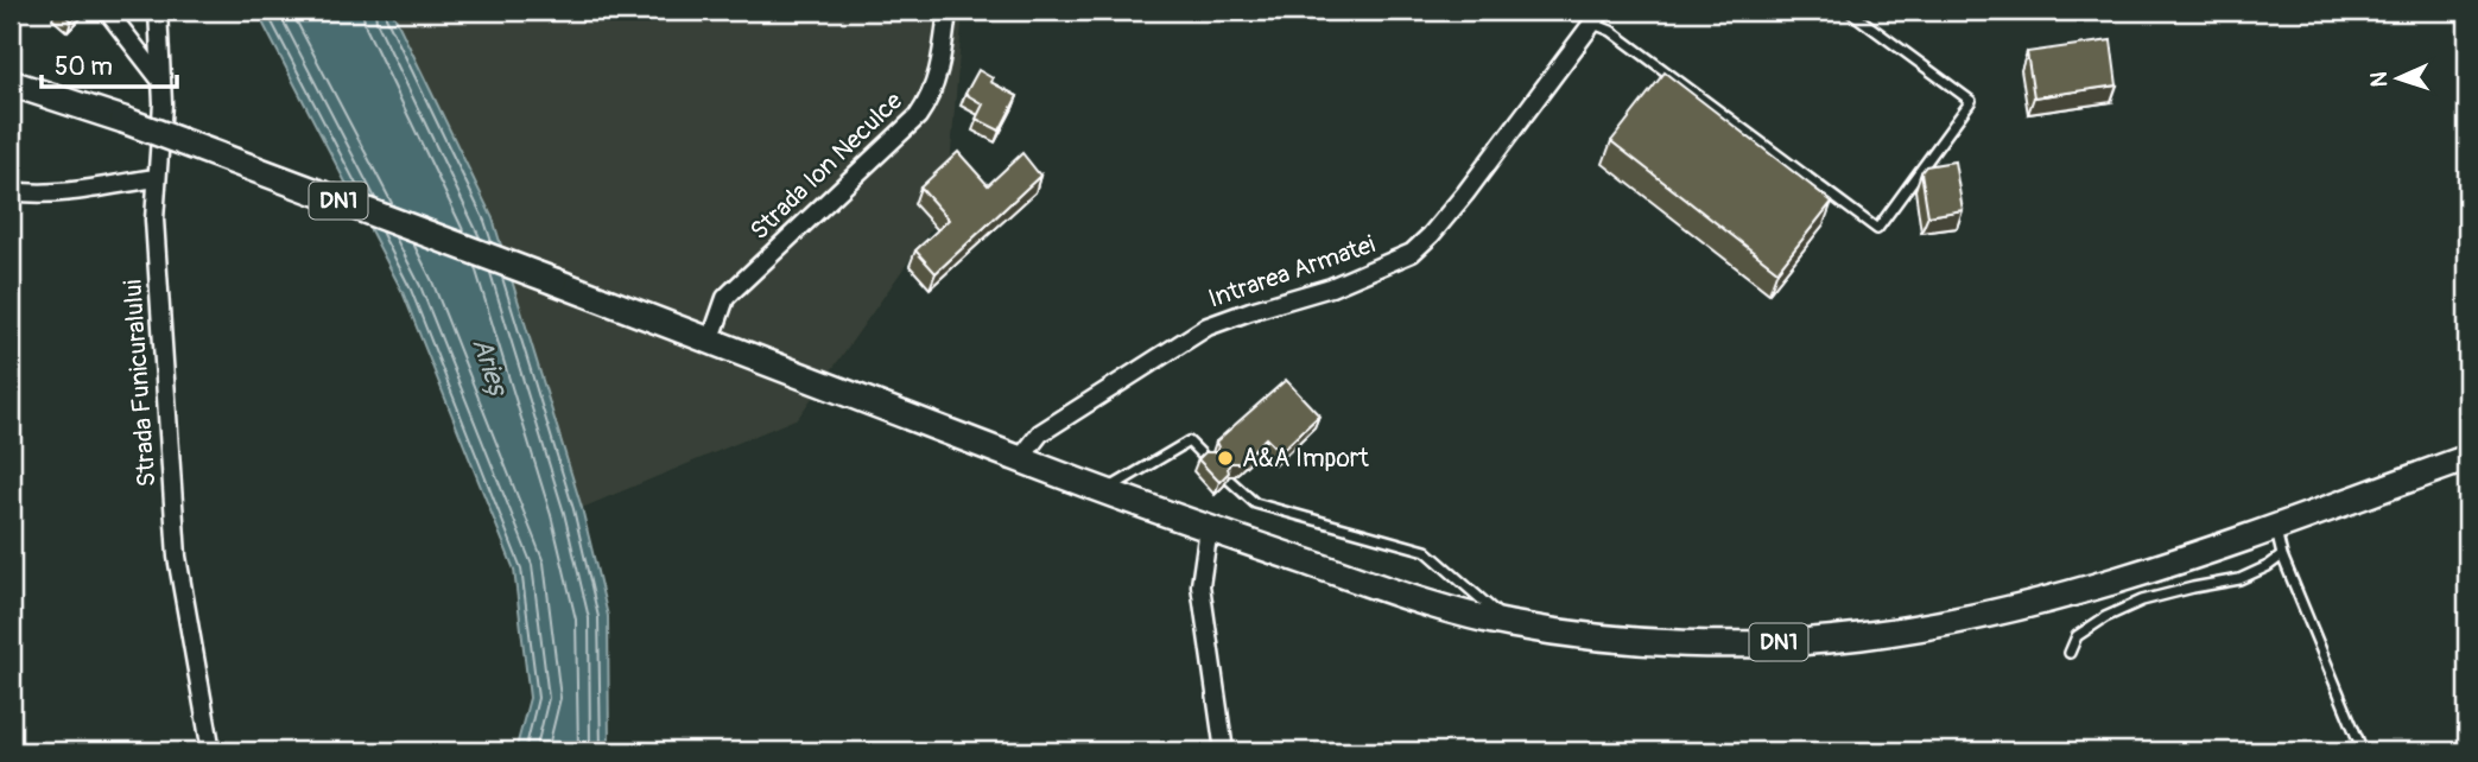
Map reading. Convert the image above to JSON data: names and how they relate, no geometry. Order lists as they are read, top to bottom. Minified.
{"streets":{"main road":["DN1"],"street":["Strada Ion Neculce","Intrarea Armatei","Strada Funicuralului"]},"crossings":[["Strada Ion Neculce","DN1"],["DN1","Intrarea Armatei"]],"water":["Arieș"],"places":["A&A Import"],"scale_bar":"50 m","north":"left"}
